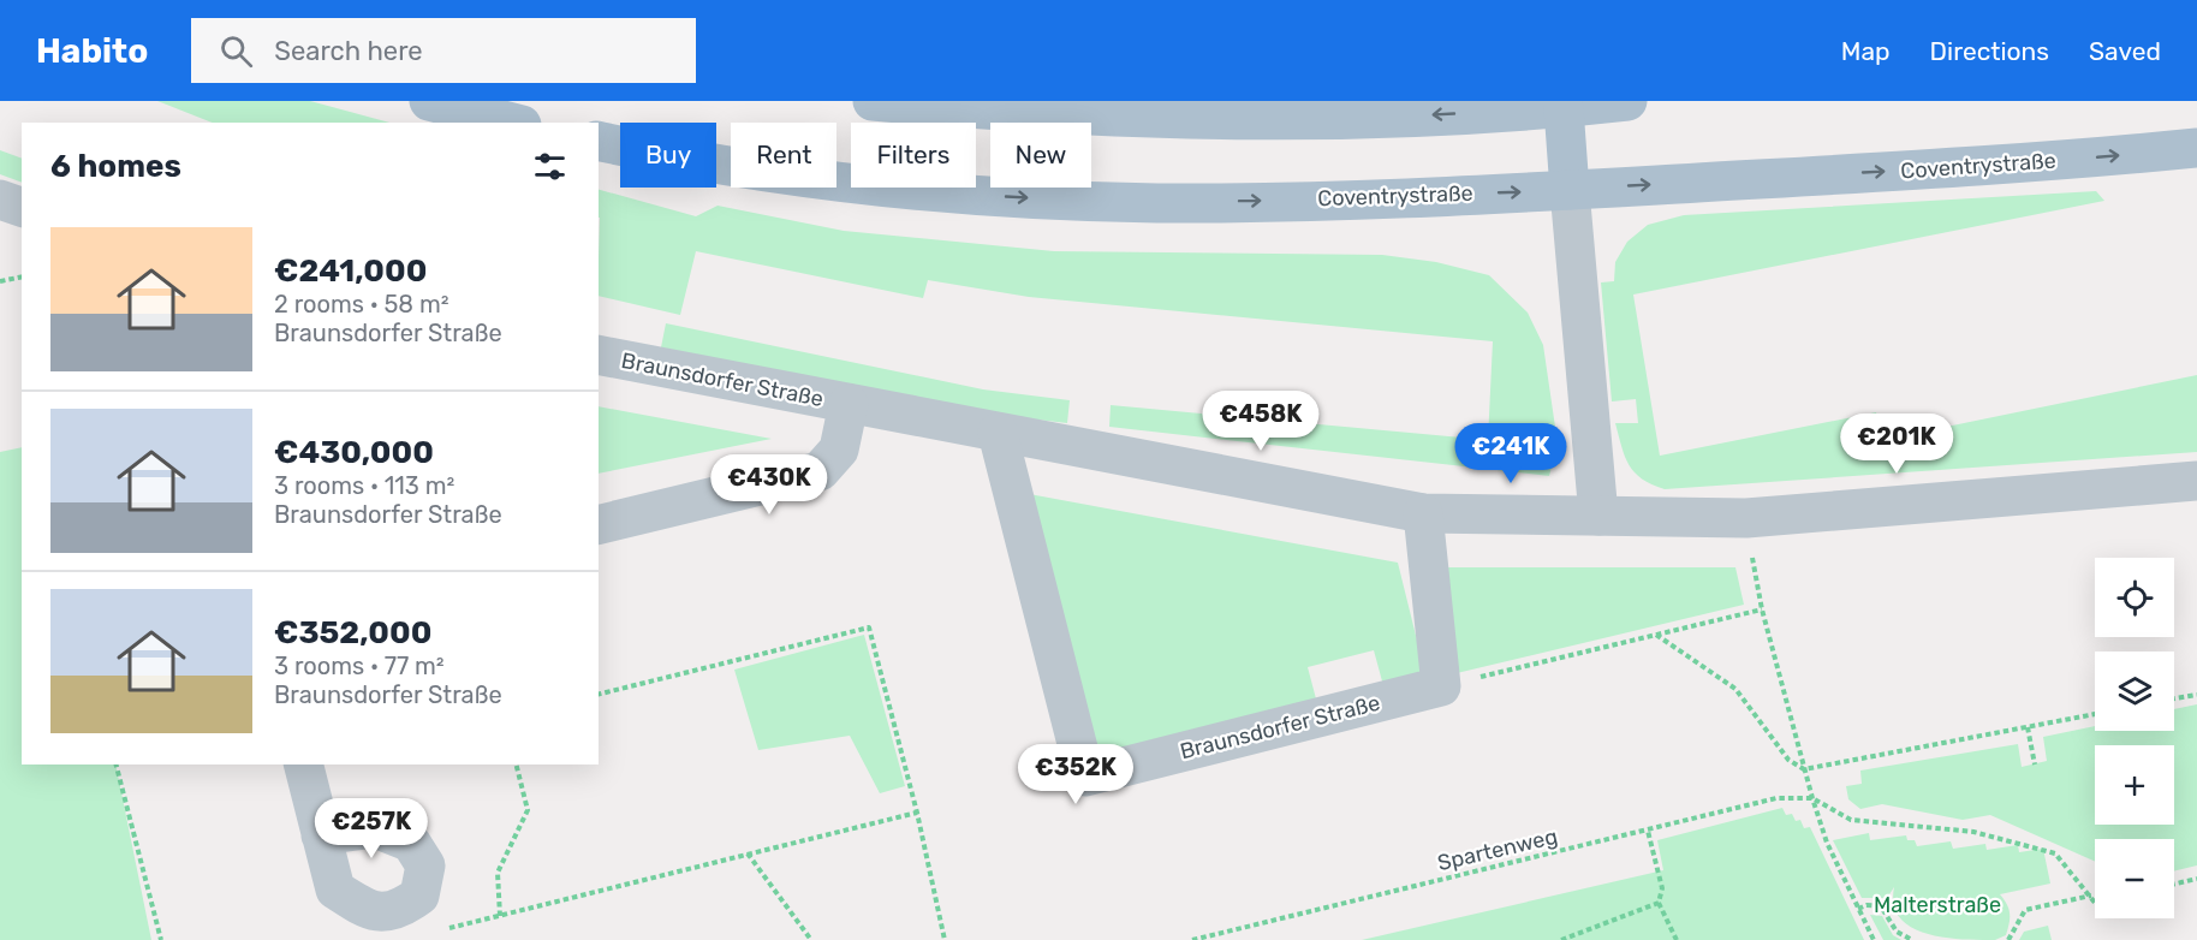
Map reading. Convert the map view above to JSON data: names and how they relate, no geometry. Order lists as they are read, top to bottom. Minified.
{"streets":{"main road":["Coventrystraße"],"street":["Braunsdorfer Straße"],"path":["Spartenweg"]},"parks":["Malterstraße"],"page":{"header":"Habito","search":"Search here","nav":["Map","Directions","Saved"],"chip":["Buy","Rent","Filters","New"],"heading":"6 homes","list":[{"name":"€241,000","note":"2 rooms · 58 m² · Braunsdorfer Straße"},{"name":"€430,000","note":"3 rooms · 113 m² · Braunsdorfer Straße"},{"name":"€352,000","note":"3 rooms · 77 m² · Braunsdorfer Straße"}],"price":["€458K","€201K","€241K","€430K","€352K","€257K"],"map_buttons":["+","−"]}}
